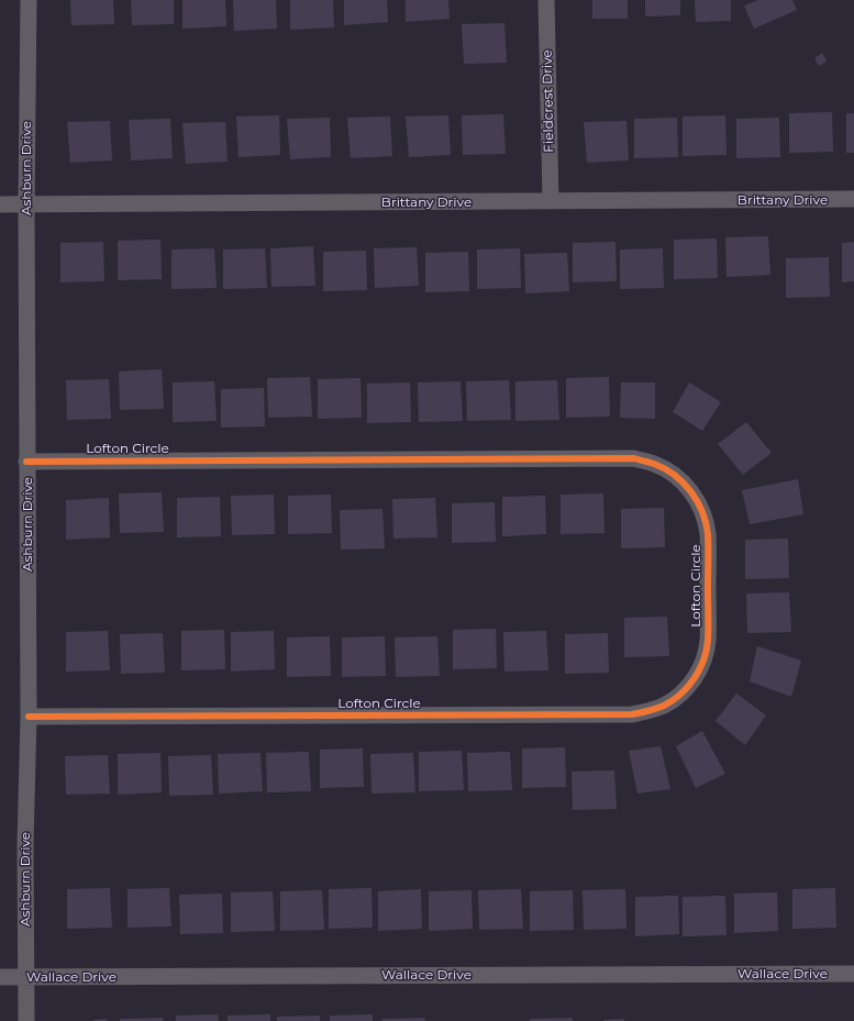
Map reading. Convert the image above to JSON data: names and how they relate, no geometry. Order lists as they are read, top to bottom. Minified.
{"streets":{"street":["Fieldcrest Drive","Ashburn Drive","Brittany Drive","Lofton Circle","Wallace Drive"]},"crossings":[["Fieldcrest Drive","Brittany Drive"],["Ashburn Drive","Brittany Drive"],["Ashburn Drive","Lofton Circle"],["Ashburn Drive","Wallace Drive"]]}
